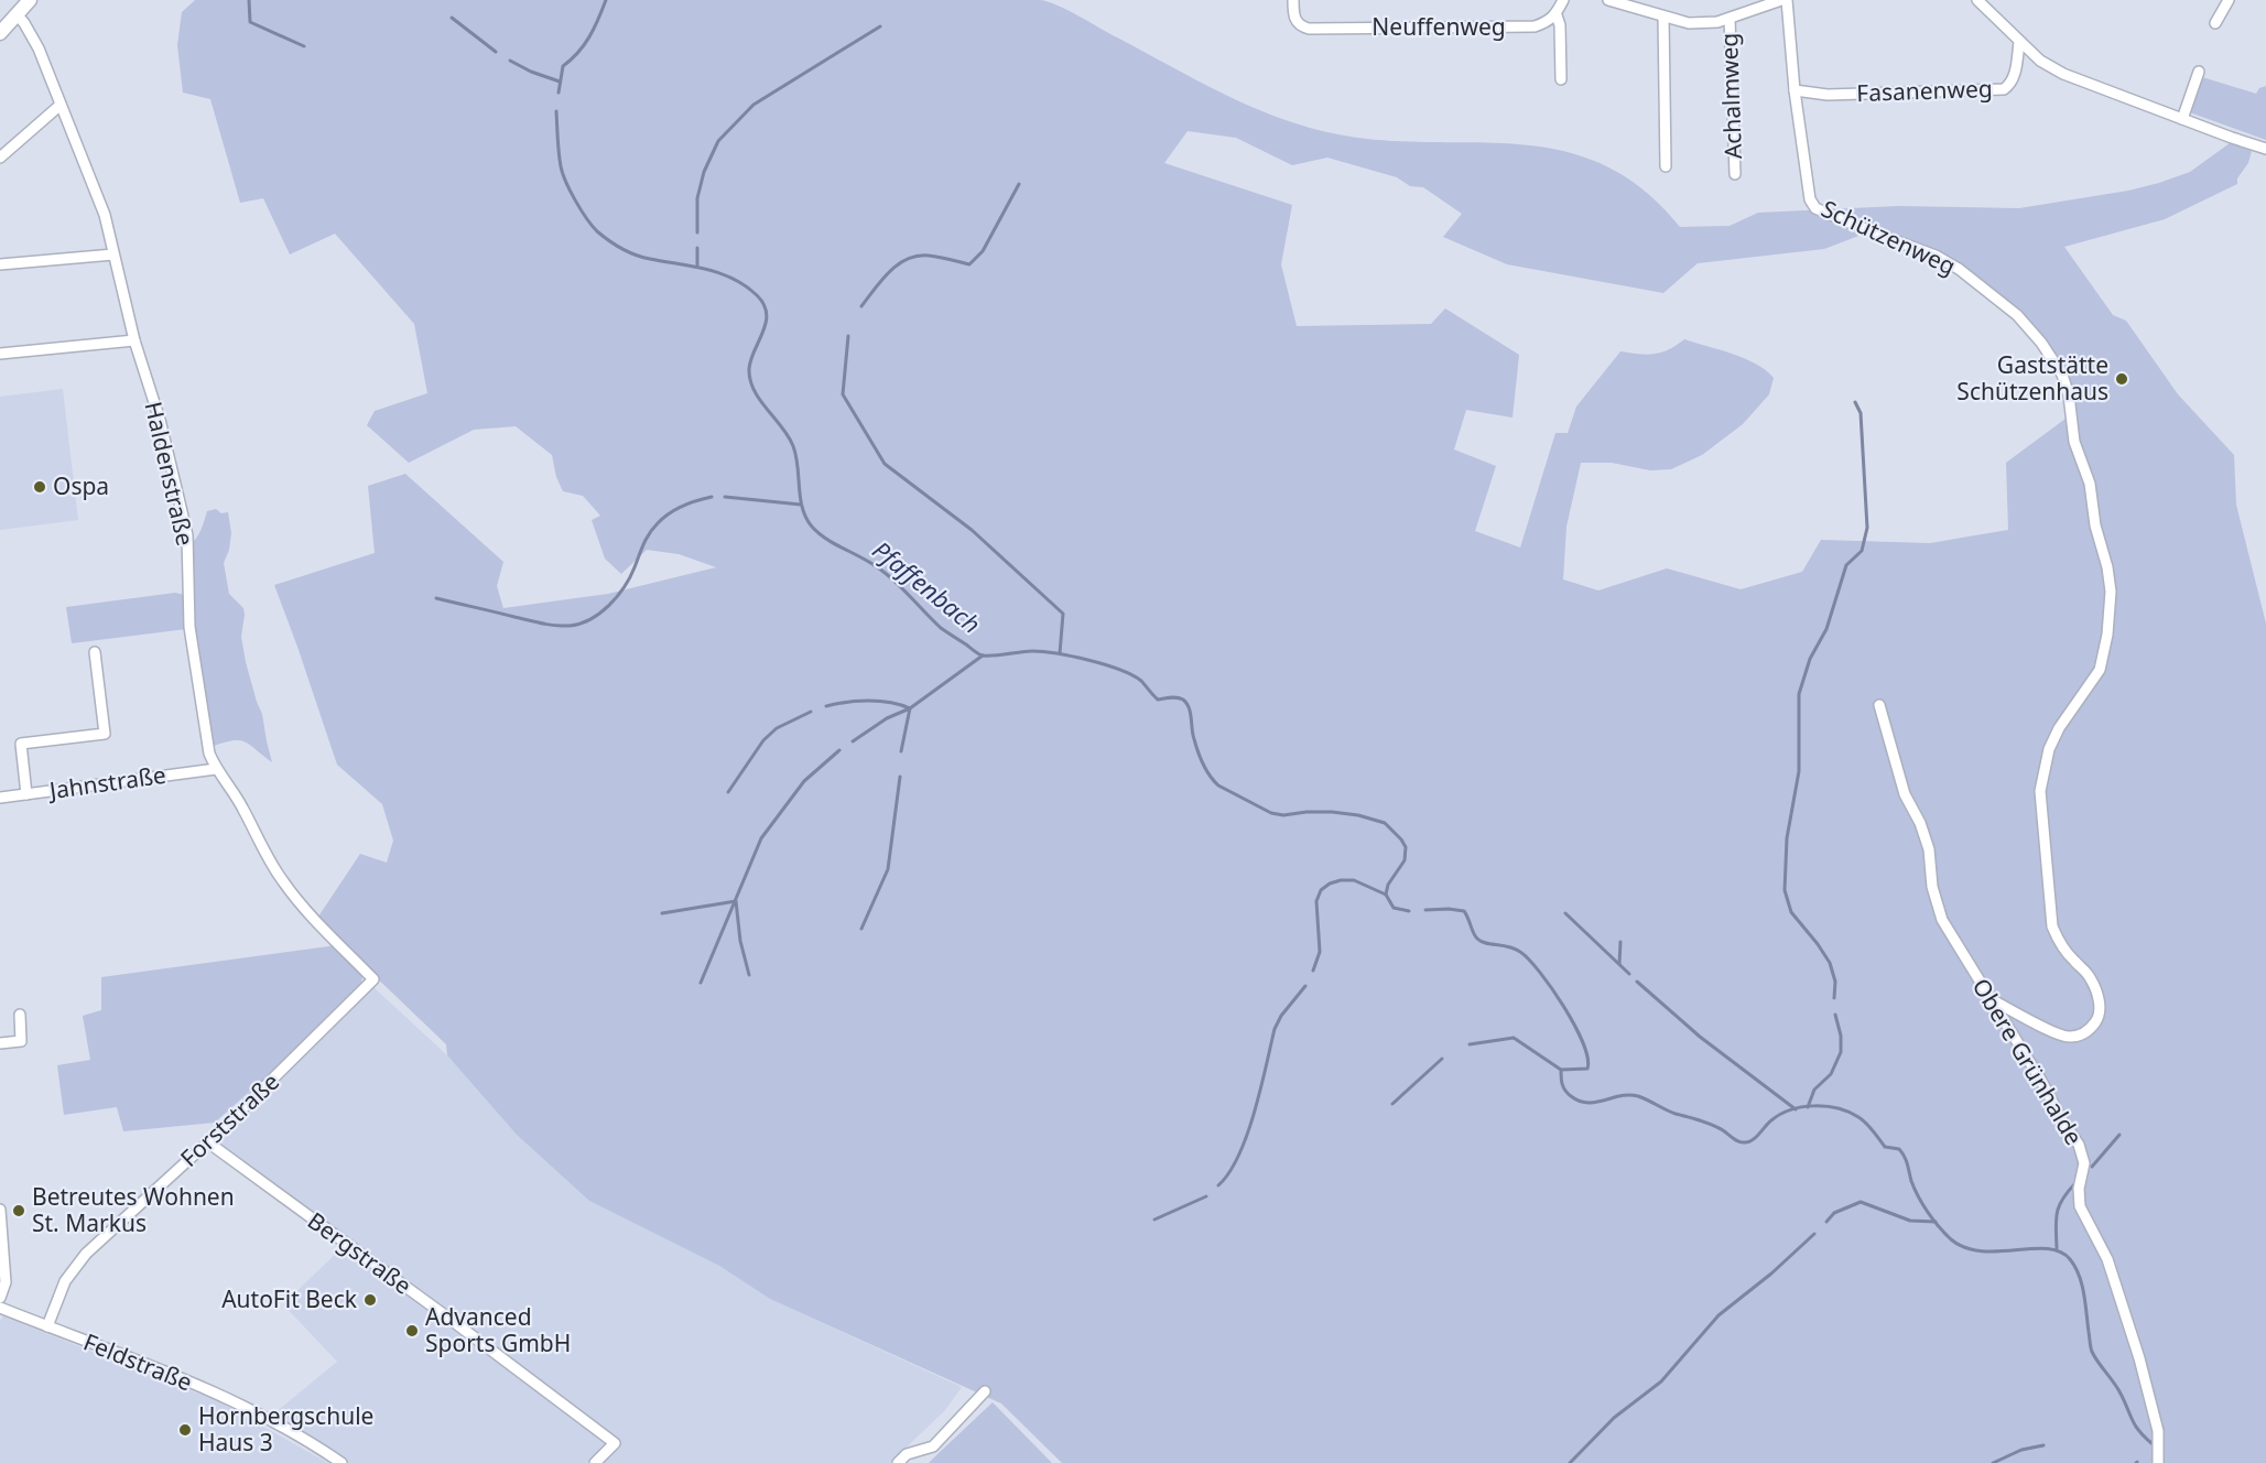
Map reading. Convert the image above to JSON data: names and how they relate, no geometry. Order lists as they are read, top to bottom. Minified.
{"streets":{"street":["Neuffenweg","Fasanenweg","Achalmweg","Schützenweg","Haldenstraße","Jahnstraße","Obere Grünhalde","Forststraße","Bergstraße","Feldstraße"]},"crossings":[["Fasanenweg","Schützenweg"],["Schützenweg","Obere Grünhalde"],["Haldenstraße","Jahnstraße"],["Haldenstraße","Forststraße"],["Forststraße","Bergstraße"],["Forststraße","Feldstraße"]],"water":["Pfaffenbach"],"places":["Gaststätte Schützenhaus","Ospa","Betreutes Wohnen St. Markus","AutoFit Beck","Advanced Sports GmbH","Hornbergschule Haus 3"]}
